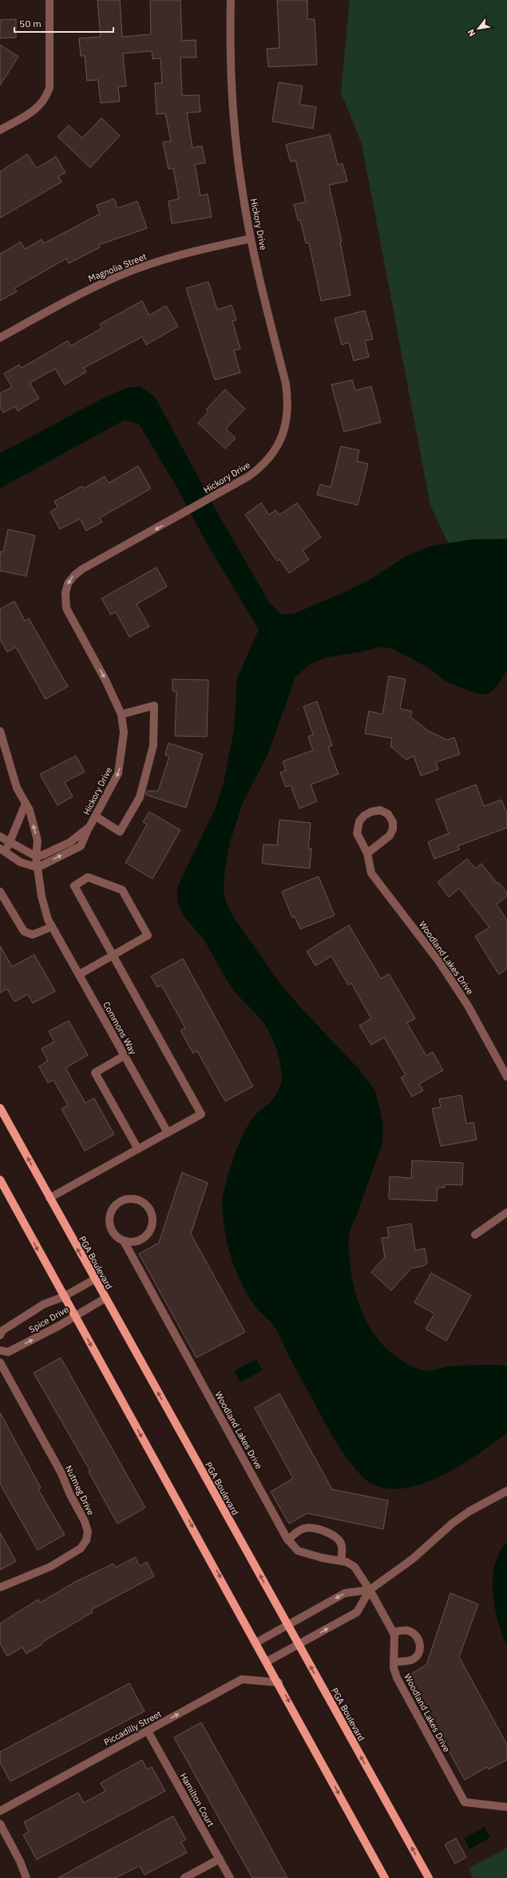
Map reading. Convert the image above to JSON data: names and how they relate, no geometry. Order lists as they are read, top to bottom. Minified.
{"streets":{"main road":["PGA Boulevard"],"street":["Hickory Drive","Magnolia Street","Woodland Lakes Drive","Commons Way","Spice Drive","Nutmeg Drive","Piccadilly Street","Hamilton Court"]},"crossings":[["Hickory Drive","Magnolia Street"],["Hickory Drive","Commons Way"],["PGA Boulevard","Spice Drive"],["Piccadilly Street","Hamilton Court"]],"scale_bar":"50 m","north":"bottom left"}
